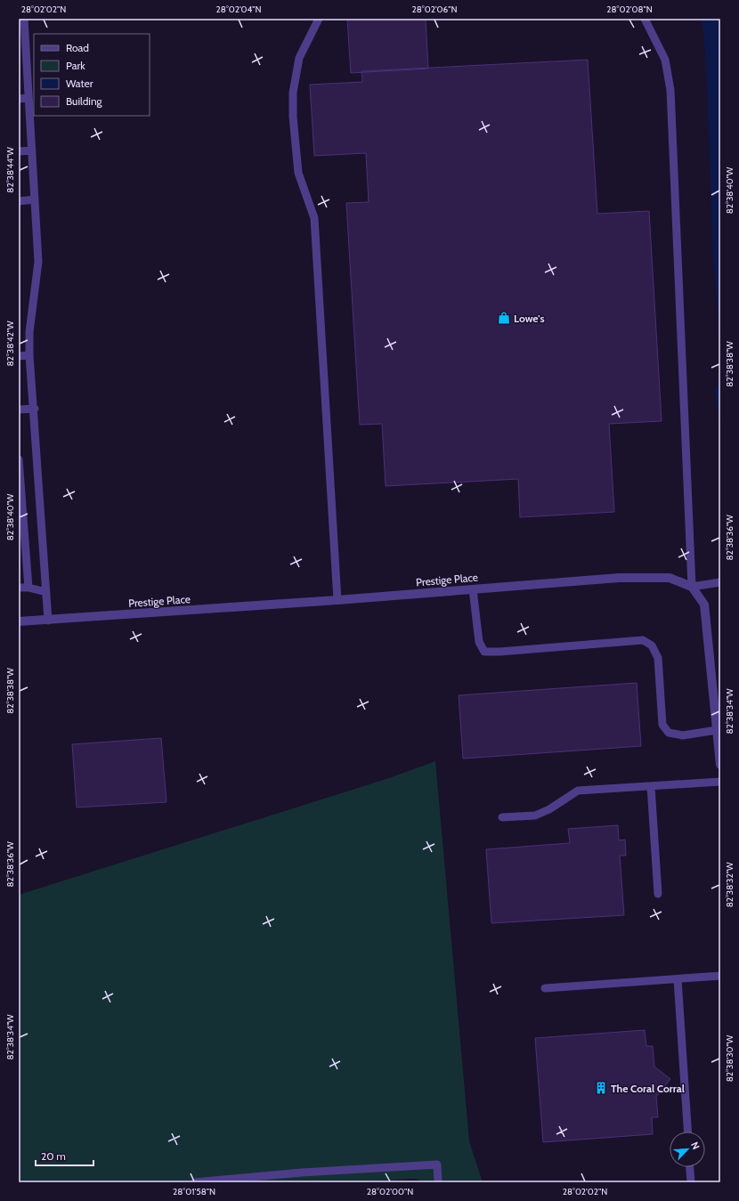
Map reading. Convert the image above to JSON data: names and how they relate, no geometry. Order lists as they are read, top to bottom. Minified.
{"streets":{"street":["Prestige Place"]},"places":{"shop":["Lowe's"],"building":["The Coral Corral"]},"legend":["Road","Park","Water","Building"],"scale_bar":"20 m","north":"top right","coordinates":["28°02'02\"N","28°02'04\"N","28°02'06\"N","28°02'08\"N","82°38'44\"W","82°38'40\"W","82°38'42\"W","82°38'38\"W","82°38'36\"W","82°38'34\"W","82°38'32\"W","82°38'30\"W","28°01'58\"N","28°02'00\"N"]}
